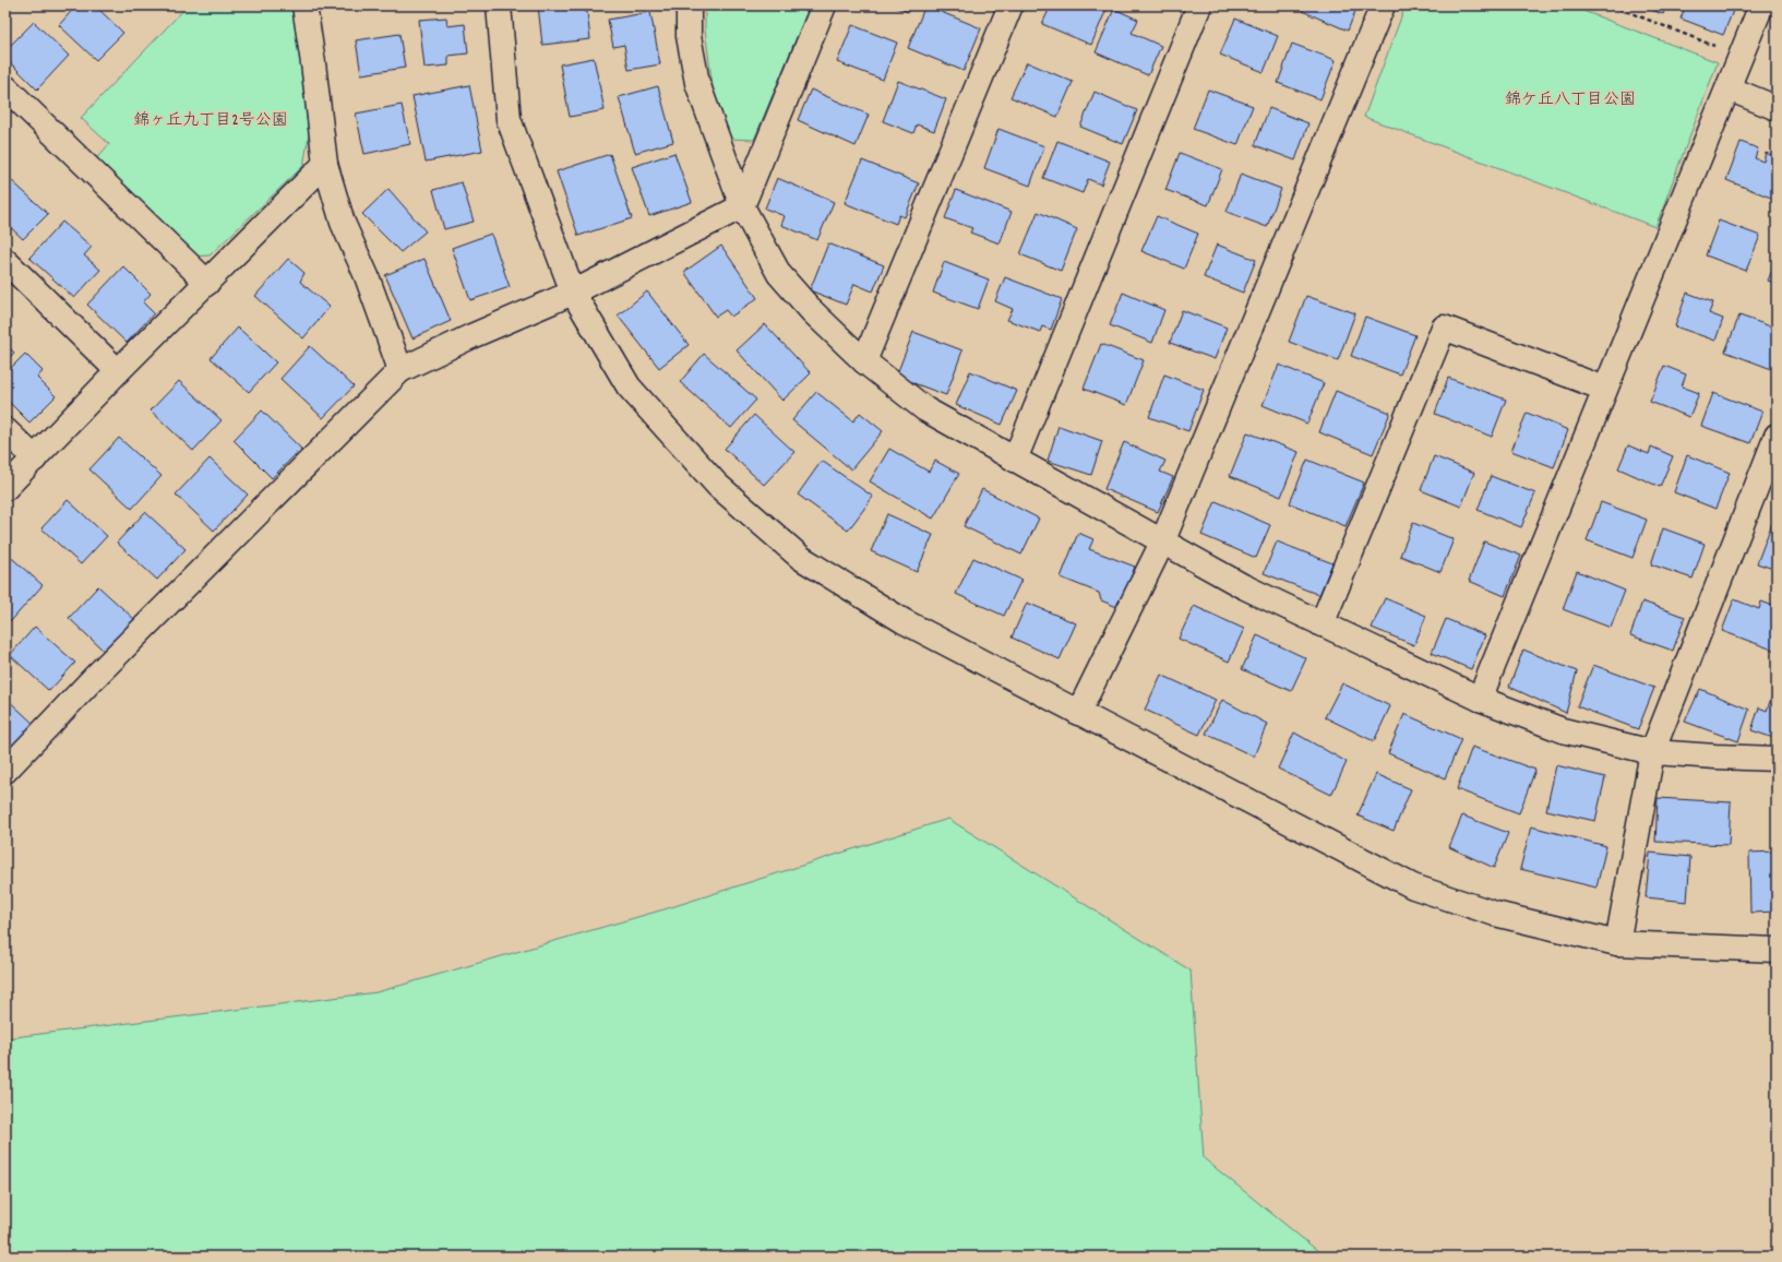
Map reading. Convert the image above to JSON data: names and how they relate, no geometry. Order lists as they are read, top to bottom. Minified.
{"parks":["錦ケ丘八丁目公園","錦ヶ丘九丁目2号公園"]}
